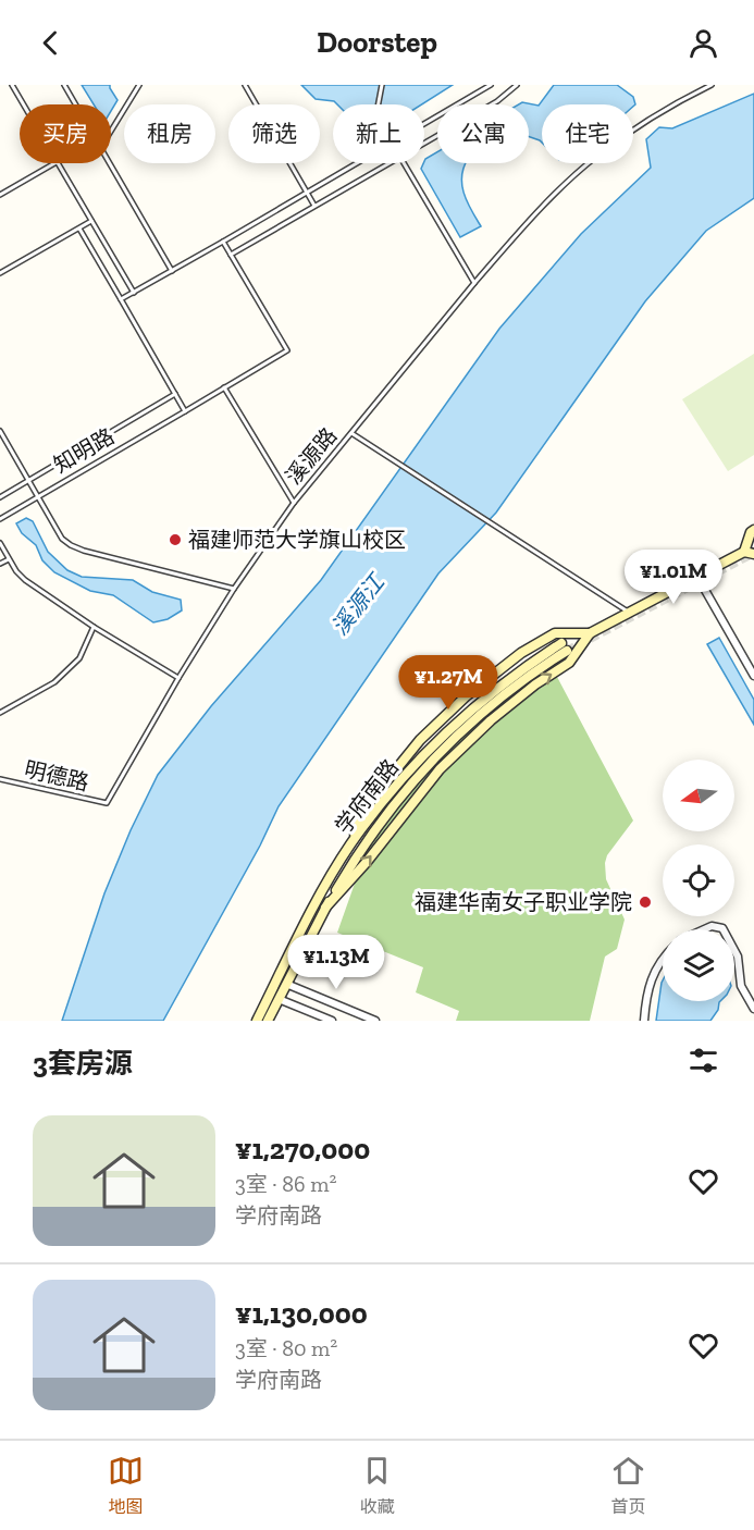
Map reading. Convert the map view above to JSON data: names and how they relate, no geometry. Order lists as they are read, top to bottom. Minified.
{"streets":{"main road":["学府南路"],"lane":["知明路","溪源路","明德路"]},"crossings":[["溪源路","明德路"]],"water":["溪源江"],"places":["福建师范大学旗山校区","福建华南女子职业学院"],"north":"left","page":{"header":"Doorstep","chip":["买房","租房","筛选","新上","公寓","住宅"],"price":["¥1.01M","¥1.27M","¥1.13M"],"heading":"3套房源","list":[{"name":"¥1,270,000","note":"3室 · 86 m² · 学府南路"},{"name":"¥1,130,000","note":"3室 · 80 m² · 学府南路"}],"tabs":["地图","收藏","首页"]}}
